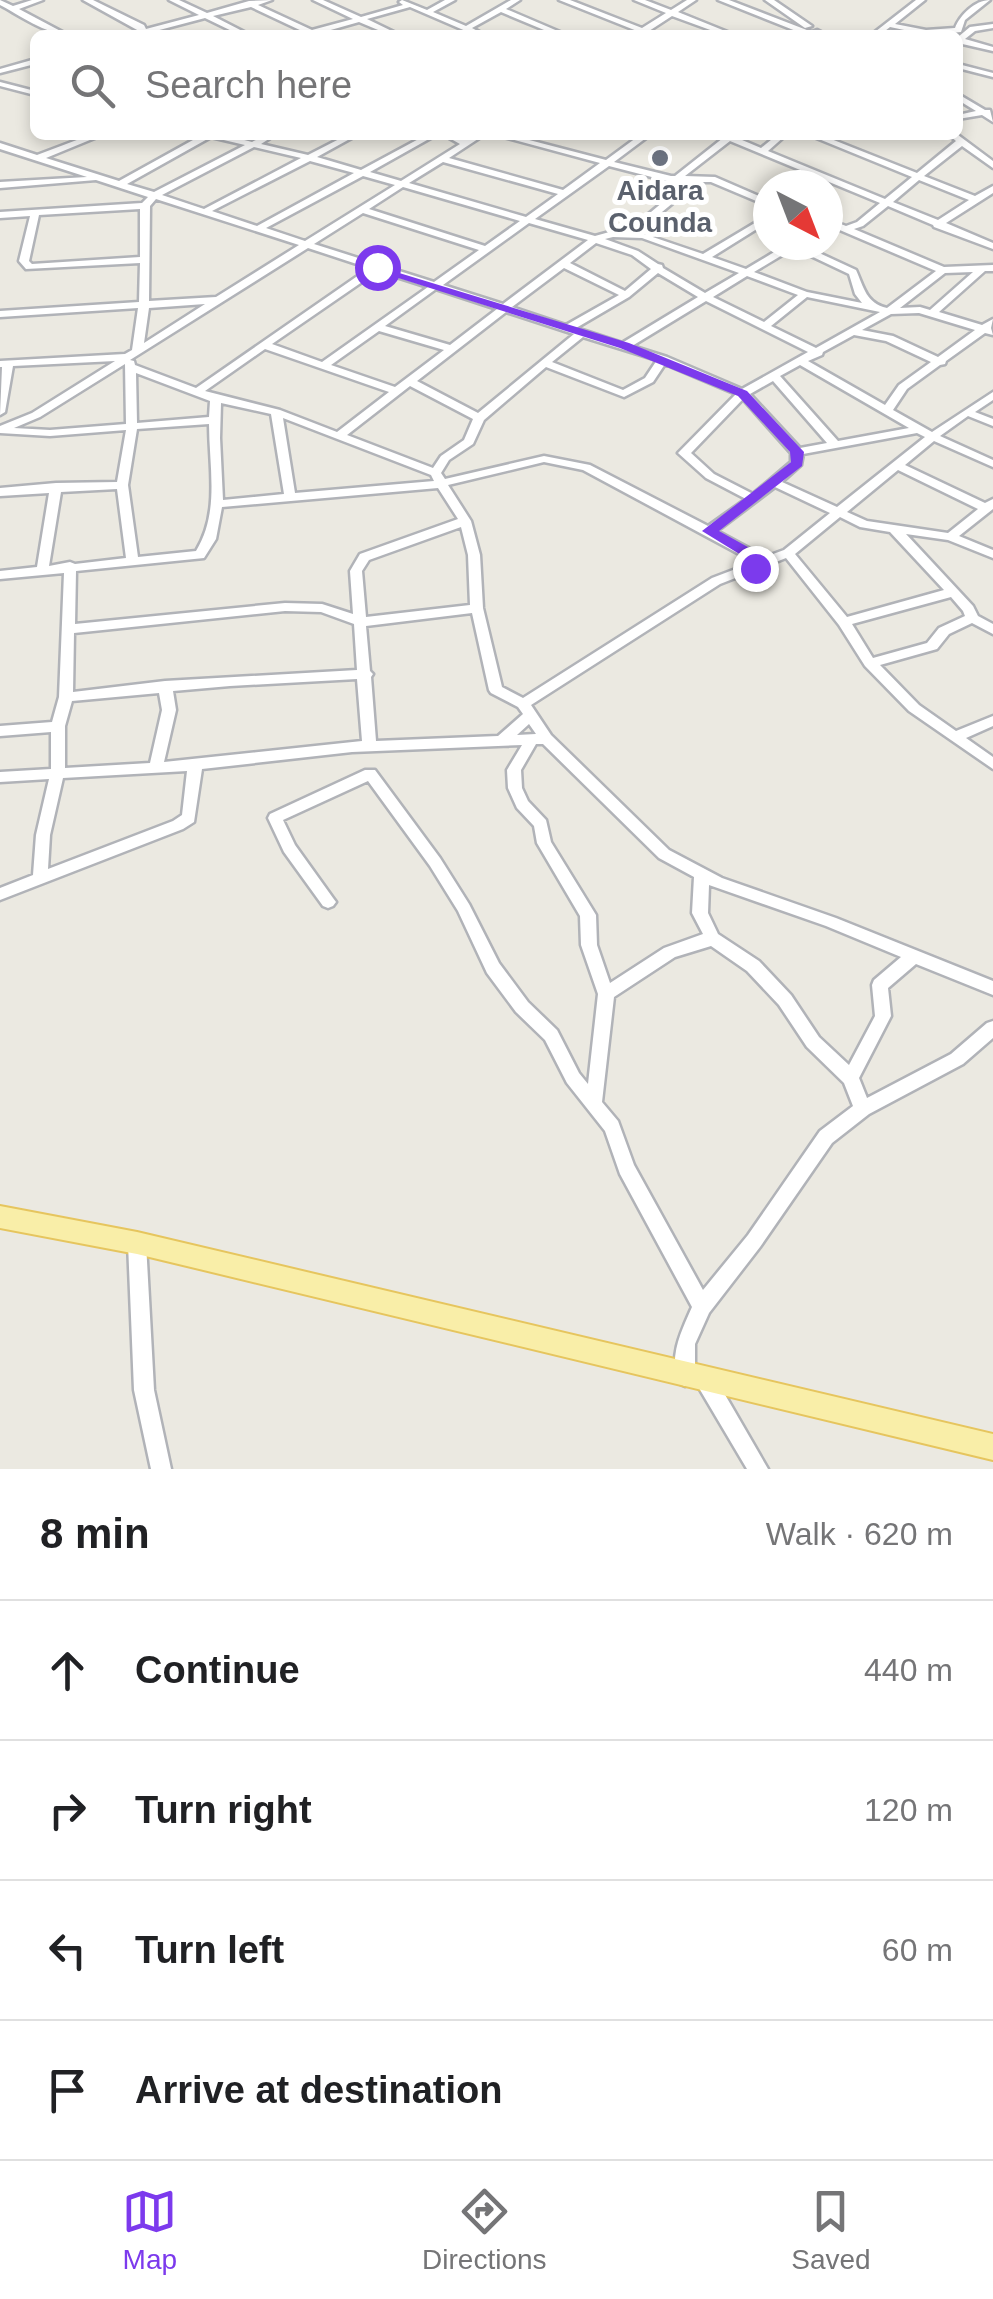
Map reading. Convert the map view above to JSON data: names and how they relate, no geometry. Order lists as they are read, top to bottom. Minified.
{"places":["Aidara Counda"],"north":"bottom right","page":{"search":"Search here","heading":["8 min","Walk · 620 m"],"list":[["Continue","440 m"],["Turn right","120 m"],["Turn left","60 m"],"Arrive at destination"],"nav":["Map","Directions","Saved"]}}
